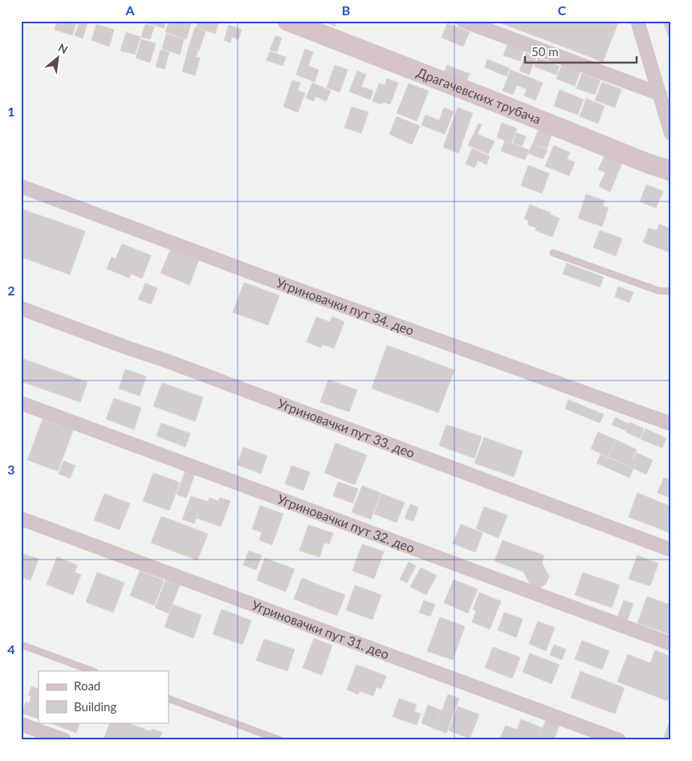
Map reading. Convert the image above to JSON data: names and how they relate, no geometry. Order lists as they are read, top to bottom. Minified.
{"streets":{"street":["Драгачевских трубача","Угриновачки пут 34. део","Угриновачки пут 33. део","Угриновачки пут 32. део","Угриновачки пут 31. део"]},"legend":["Road","Building"],"scale_bar":"50 m","north":"top right","grid":{"columns":["A","B","C"],"rows":["1","2","3","4"]}}
